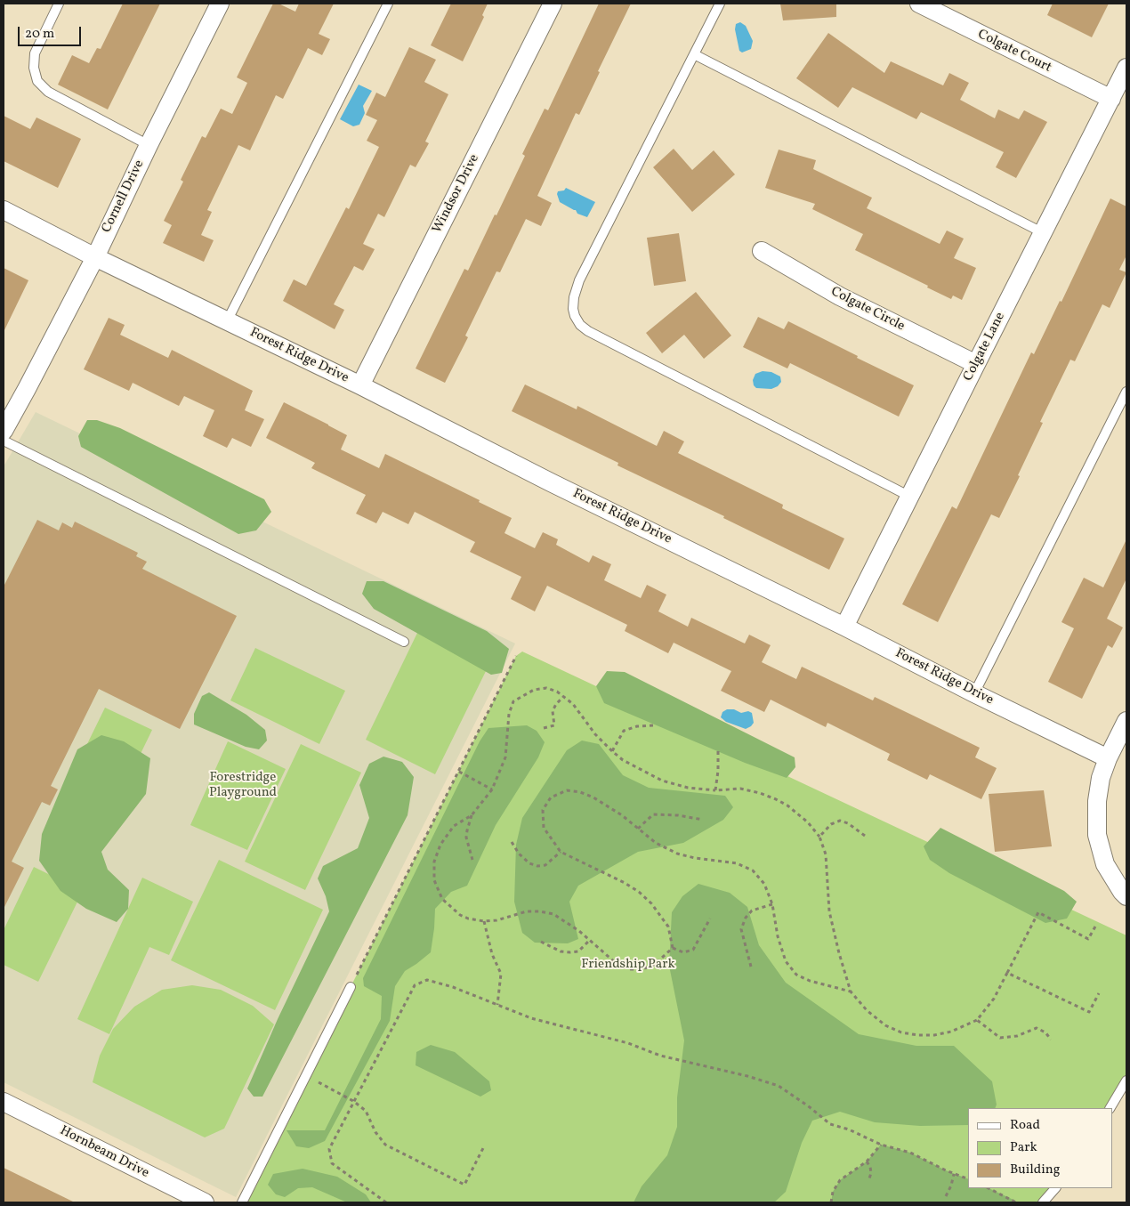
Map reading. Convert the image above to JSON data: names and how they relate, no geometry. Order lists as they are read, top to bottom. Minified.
{"streets":{"street":["Colgate Court","Windsor Drive","Cornell Drive","Colgate Circle","Colgate Lane","Forest Ridge Drive","Hornbeam Drive"]},"crossings":[["Colgate Court","Colgate Lane"],["Windsor Drive","Forest Ridge Drive"],["Cornell Drive","Forest Ridge Drive"],["Colgate Circle","Colgate Lane"],["Colgate Lane","Forest Ridge Drive"]],"parks":["Forestridge Playground","Friendship Park"],"legend":["Road","Park","Building"],"scale_bar":"20 m"}
